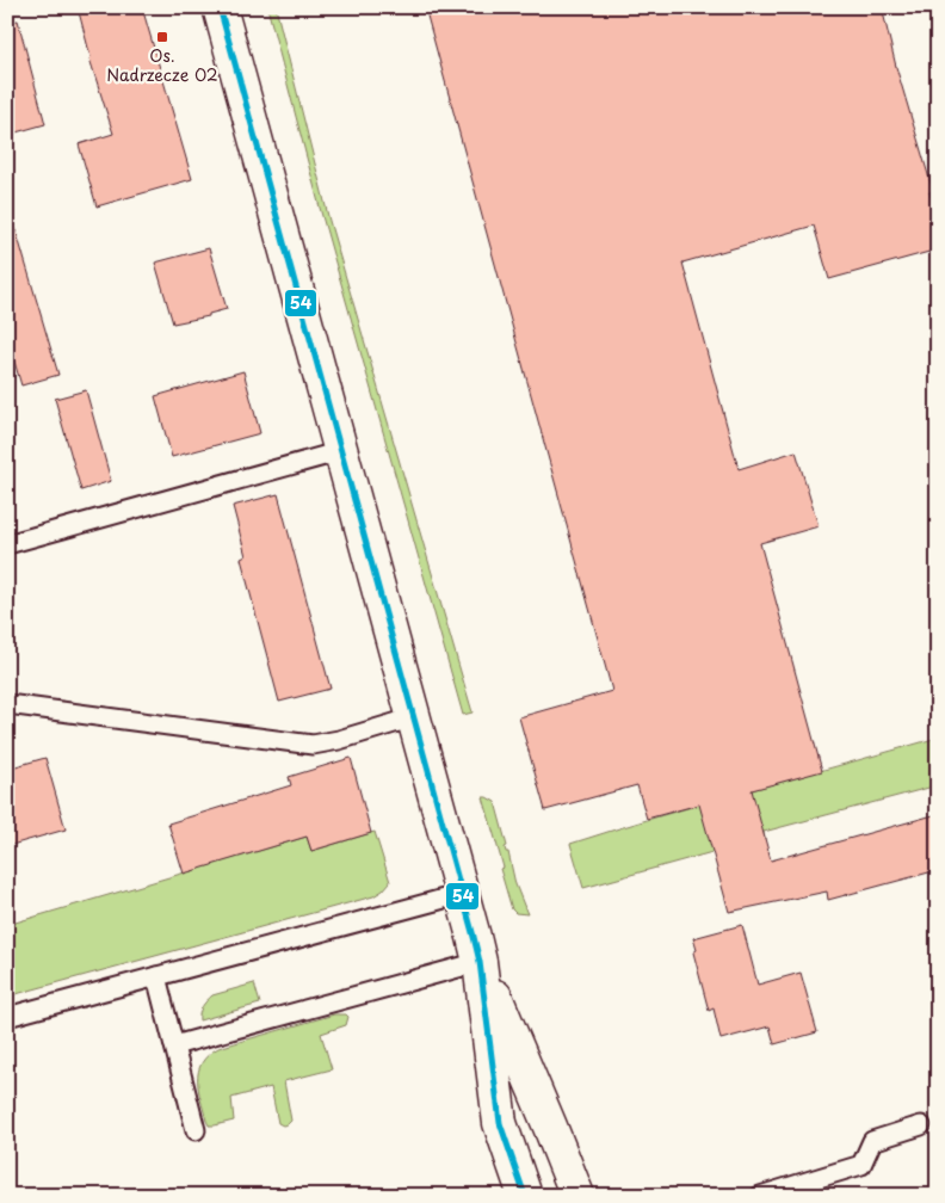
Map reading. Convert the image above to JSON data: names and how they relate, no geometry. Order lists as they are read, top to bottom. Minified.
{"places":{"transit":["Os. Nadrzecze 02"]},"lines":["transit line 54"]}
